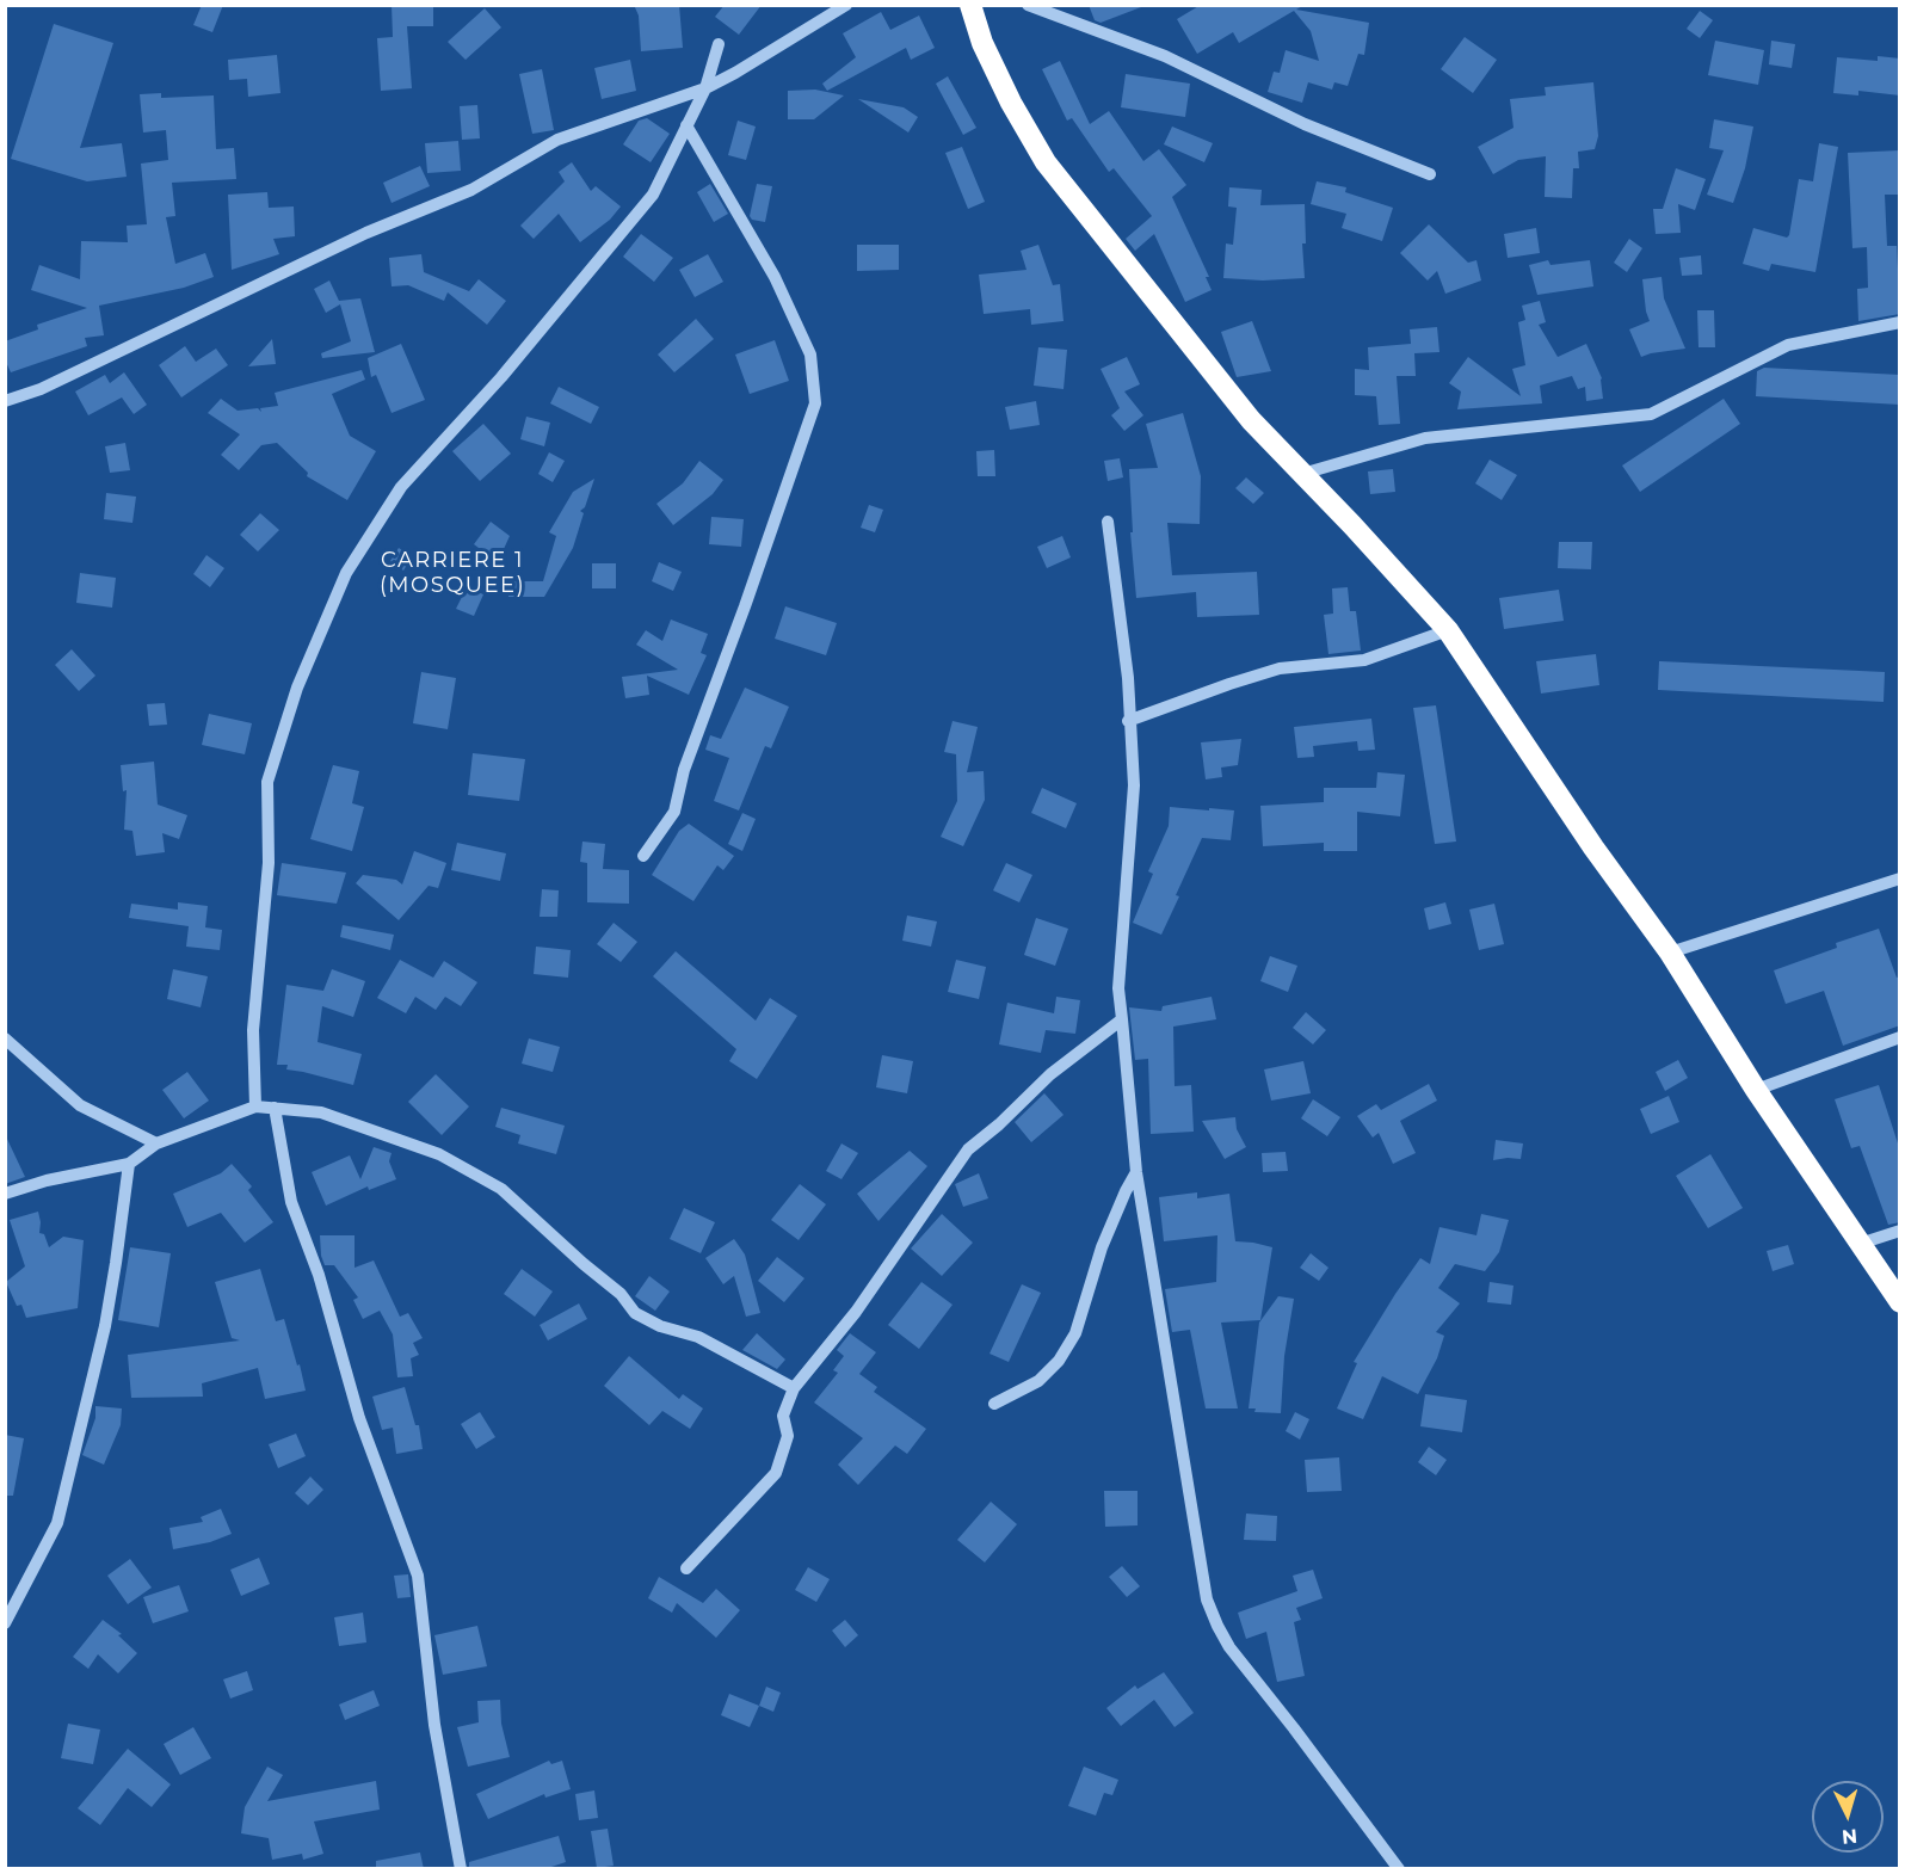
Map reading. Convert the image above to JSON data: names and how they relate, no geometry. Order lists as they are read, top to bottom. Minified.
{"districts":["CARRIERE 1 (MOSQUEE)"],"north":"bottom"}
